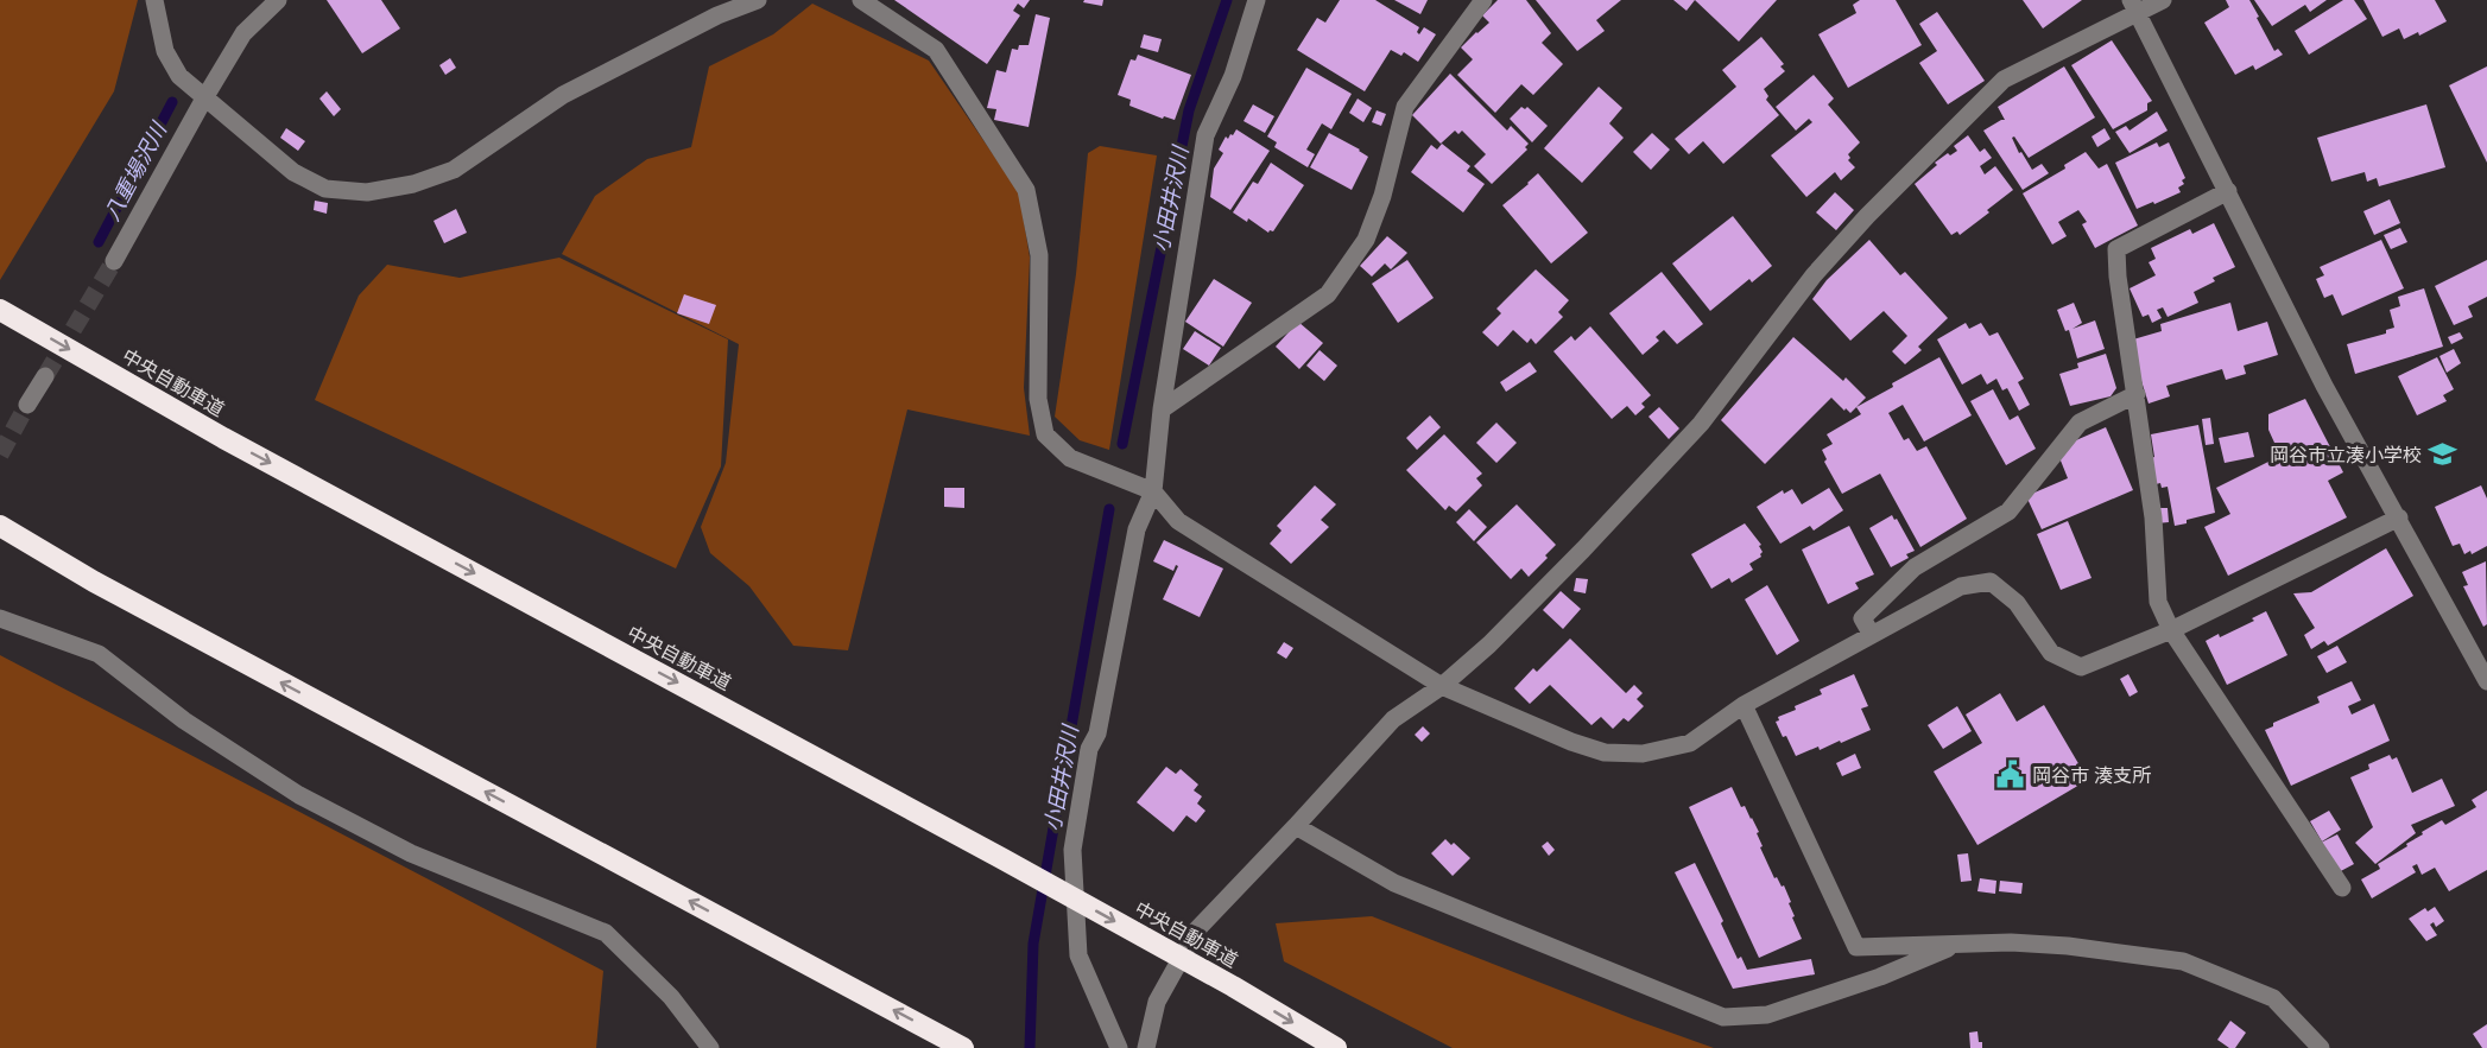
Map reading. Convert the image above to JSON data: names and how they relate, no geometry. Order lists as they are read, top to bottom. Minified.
{"streets":{"highway":["中央自動車道"]},"water":["八重場沢川","小田井沢川"],"places":{"school or university":["岡谷市立湊小学校"],"public building":["岡谷市 湊支所"]}}
